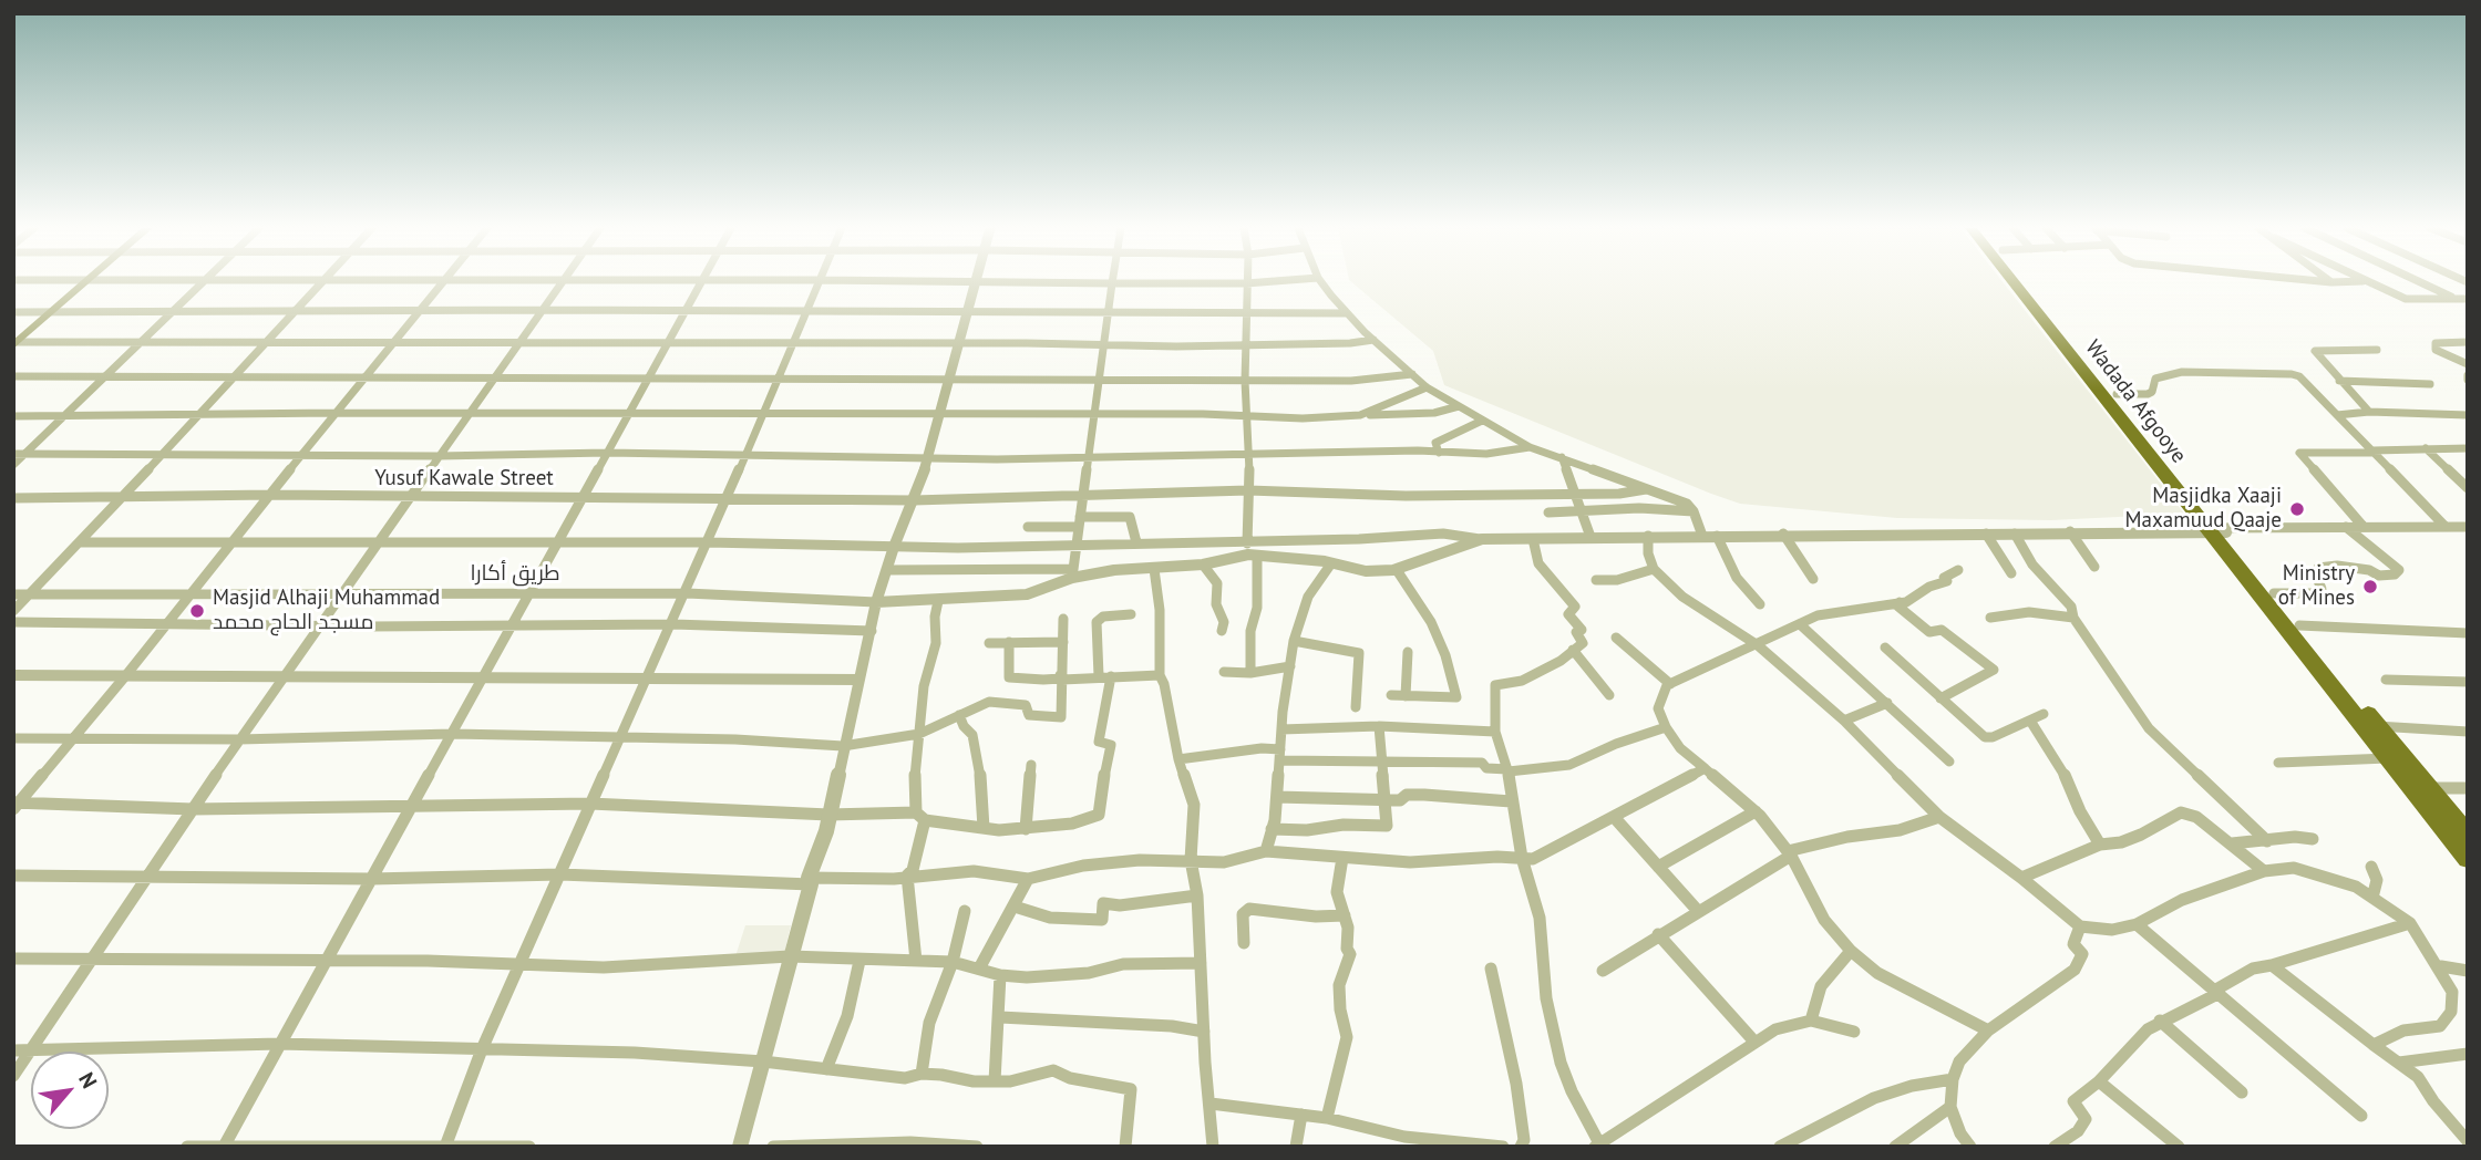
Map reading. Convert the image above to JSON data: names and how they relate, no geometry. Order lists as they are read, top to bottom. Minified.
{"streets":{"highway":["Wadada Afgooye"],"street":["Yusuf Kawale Street","طريق أكارا"]},"places":["Masjidka Xaaji Maxamuud Qaaje","Ministry of Mines","Masjid Alhaji Muhammad مسجد الحاج محمد"],"north":"top right"}
